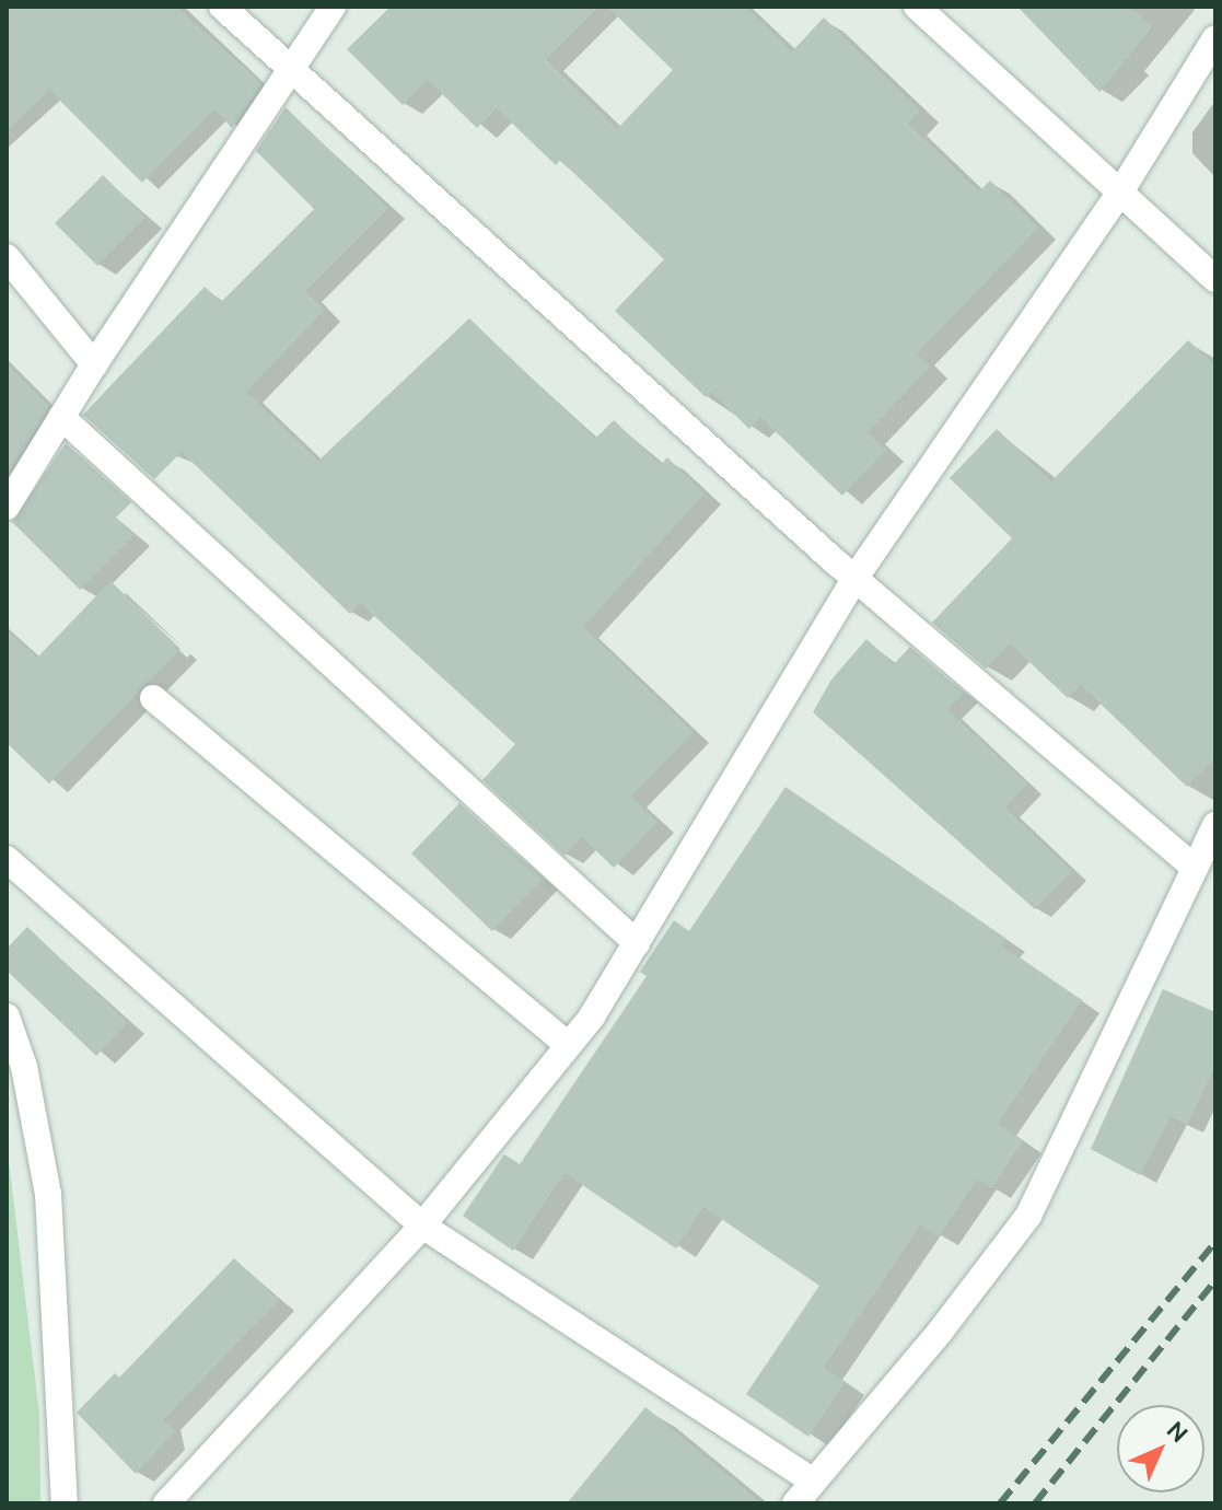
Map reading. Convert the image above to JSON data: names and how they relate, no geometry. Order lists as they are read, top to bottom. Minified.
{"north":"top right"}
